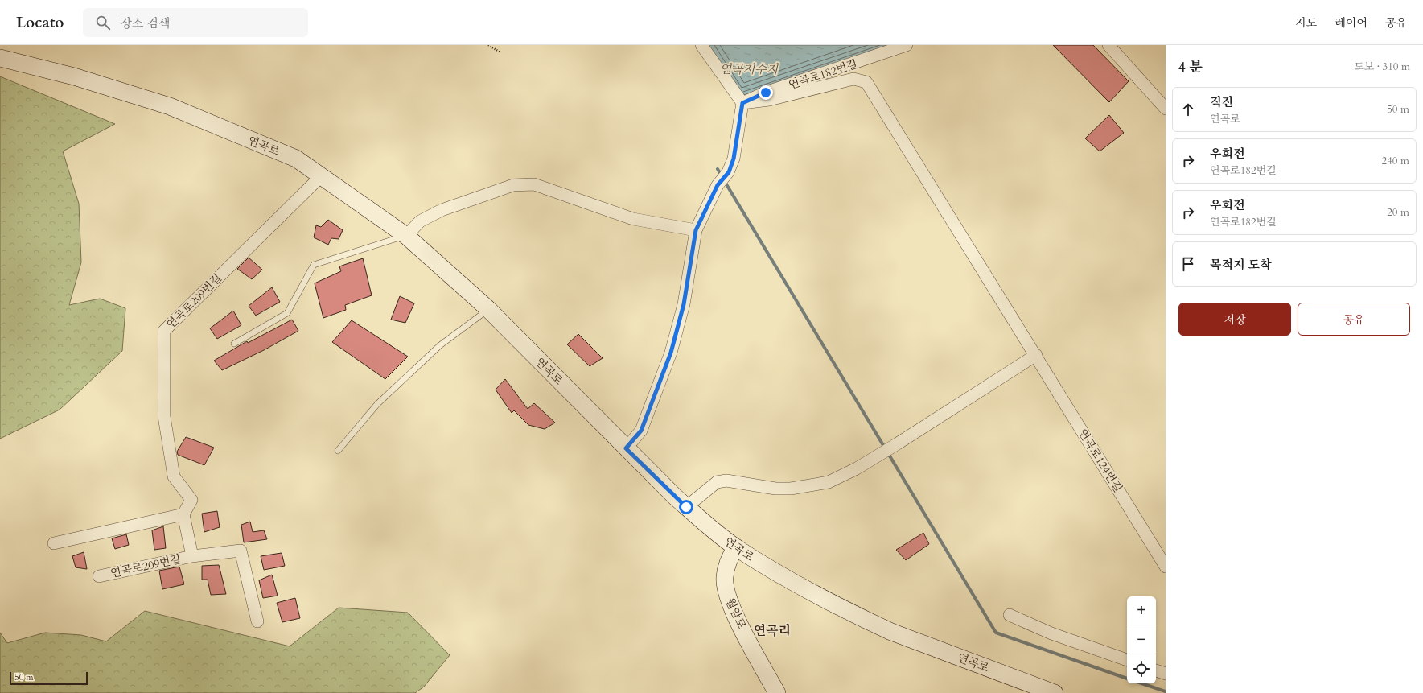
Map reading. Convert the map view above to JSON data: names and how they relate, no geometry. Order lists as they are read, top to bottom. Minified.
{"streets":{"street":["연곡로182번길","연곡로","연곡로209번길","연곡로124번길","월암로"]},"crossings":[["연곡로182번길","연곡로124번길"],["연곡로","연곡로209번길"],["연곡로","월암로"]],"districts":["연곡리"],"water":["연곡저수지"],"scale_bar":"50 m","page":{"header":"Locato","search":"장소 검색","nav":["지도","레이어","공유"],"heading":["4 분","도보 · 310 m"],"list":[["직진","연곡로","50 m"],["우회전","연곡로182번길","240 m"],["우회전","연곡로182번길","20 m"],"목적지 도착"],"buttons":["저장","공유"],"map_buttons":["+","−"],"scale":"50 m"}}
